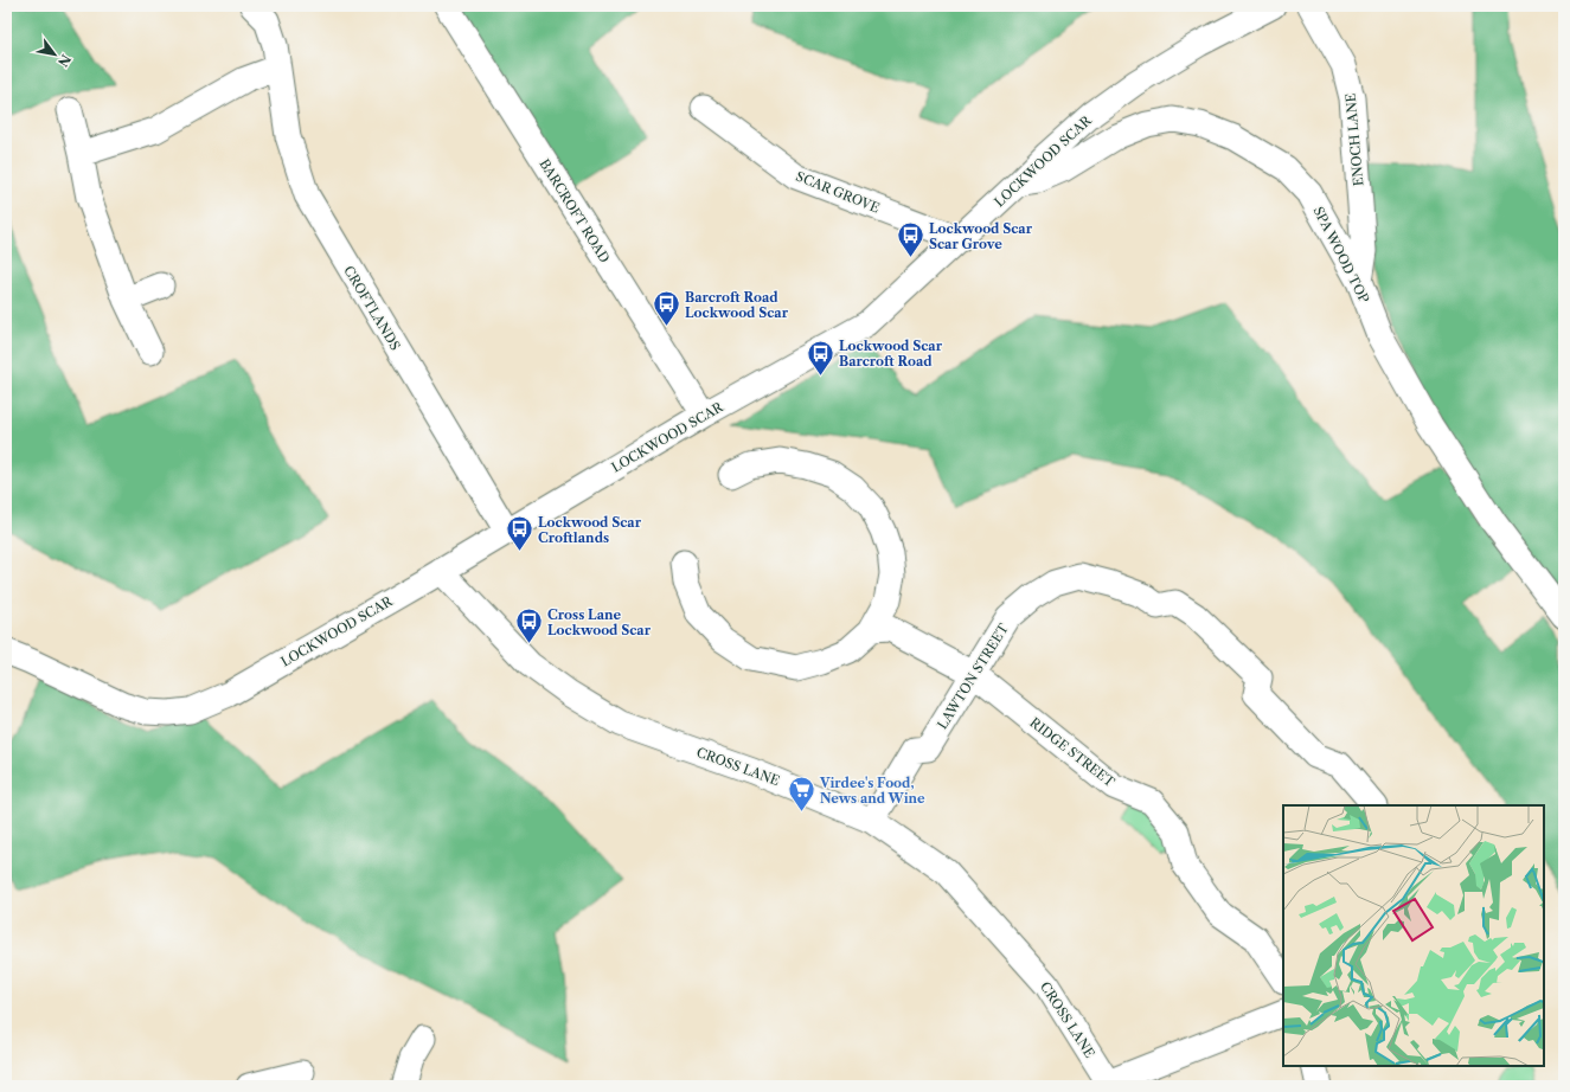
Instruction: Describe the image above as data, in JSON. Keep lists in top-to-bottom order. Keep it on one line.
{"streets":{"street":["ENOCH LANE","LOCKWOOD SCAR","SCAR GROVE","BARCROFT ROAD","SPA WOOD TOP","CROFTLANDS","LAWTON STREET","RIDGE STREET","CROSS LANE"]},"crossings":[["ENOCH LANE","SPA WOOD TOP"],["LOCKWOOD SCAR","SCAR GROVE"],["LOCKWOOD SCAR","BARCROFT ROAD"],["LOCKWOOD SCAR","SPA WOOD TOP"],["LOCKWOOD SCAR","CROFTLANDS"],["LOCKWOOD SCAR","CROSS LANE"],["LAWTON STREET","RIDGE STREET"],["LAWTON STREET","CROSS LANE"]],"places":{"bus stop":["Lockwood Scar Scar Grove","Barcroft Road Lockwood Scar","Lockwood Scar Barcroft Road","Lockwood Scar Croftlands","Cross Lane Lockwood Scar"],"supermarket":["Virdee's Food, News and Wine"]},"north":"bottom right"}
